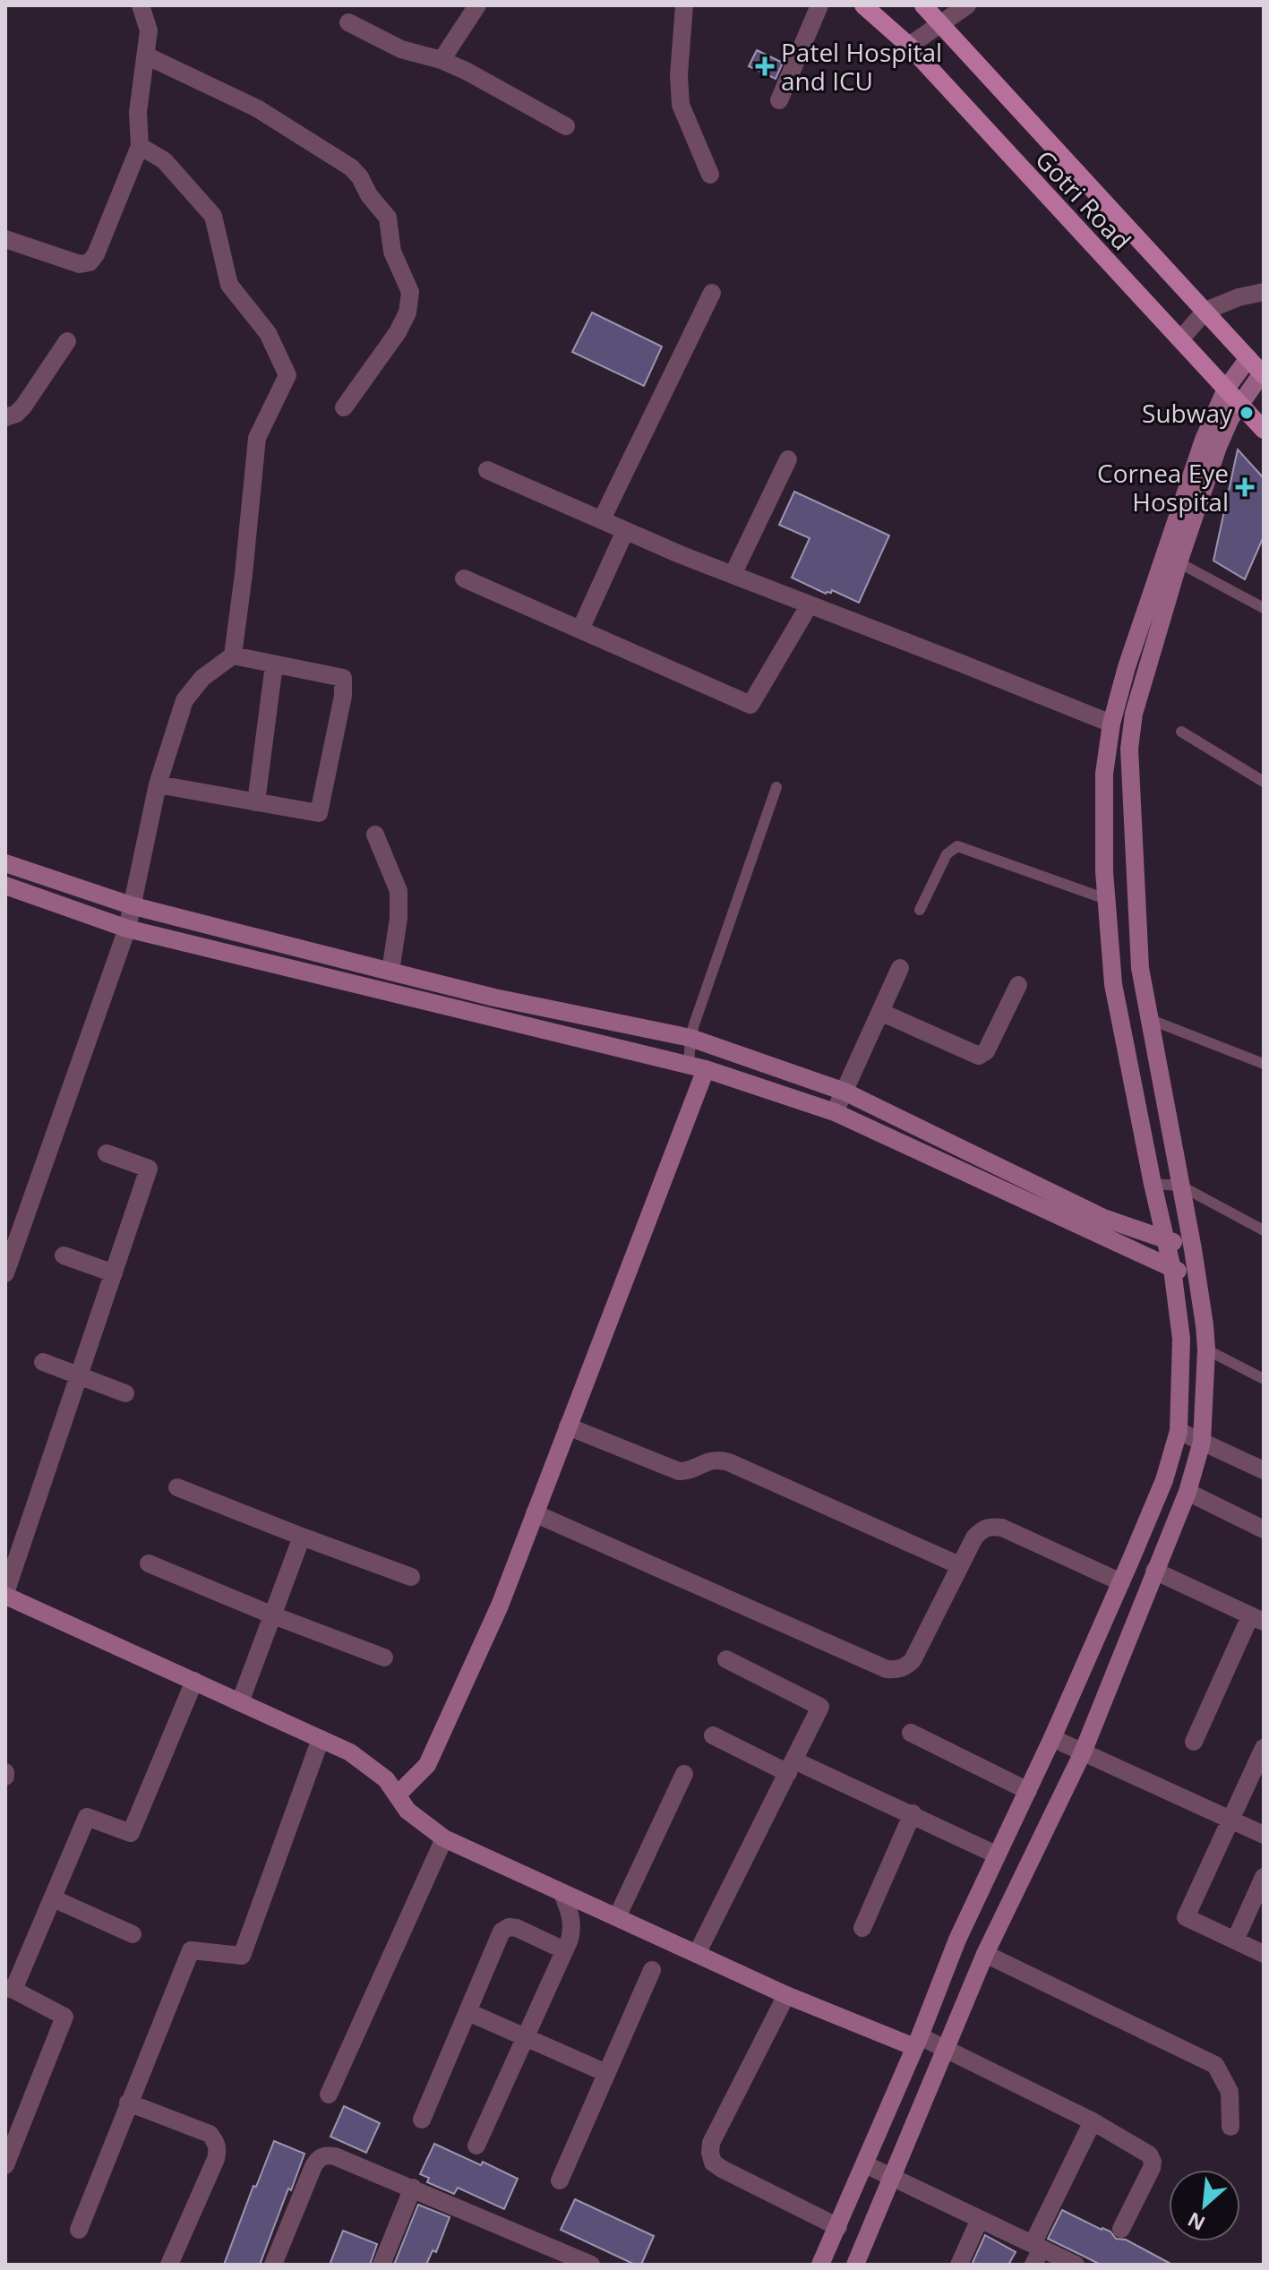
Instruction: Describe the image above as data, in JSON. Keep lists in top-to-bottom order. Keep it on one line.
{"streets":{"main road":["Gotri Road"]},"places":{"health":["Patel Hospital and ICU","Cornea Eye Hospital"],"other":["Subway"]},"north":"bottom left"}
